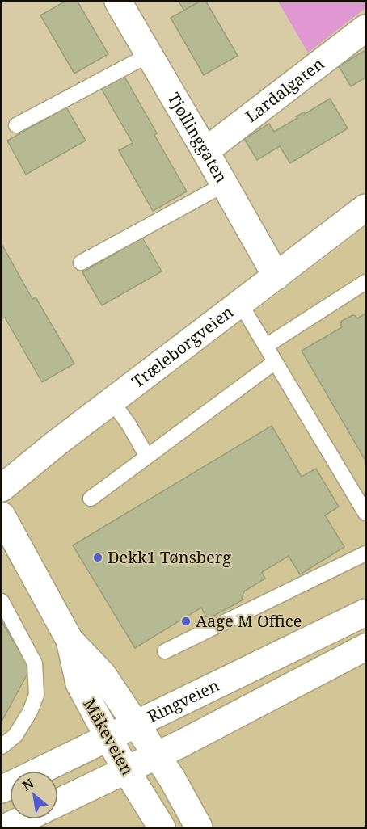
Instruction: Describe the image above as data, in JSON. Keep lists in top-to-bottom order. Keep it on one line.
{"streets":{"street":["Lardalgaten","Tjøllinggaten","Træleborgveien","Ringveien","Måkeveien"]},"crossings":[["Lardalgaten","Tjøllinggaten"],["Tjøllinggaten","Træleborgveien"],["Ringveien","Måkeveien"]],"places":["Dekk1 Tønsberg","Aage M Office"],"north":"top left"}
